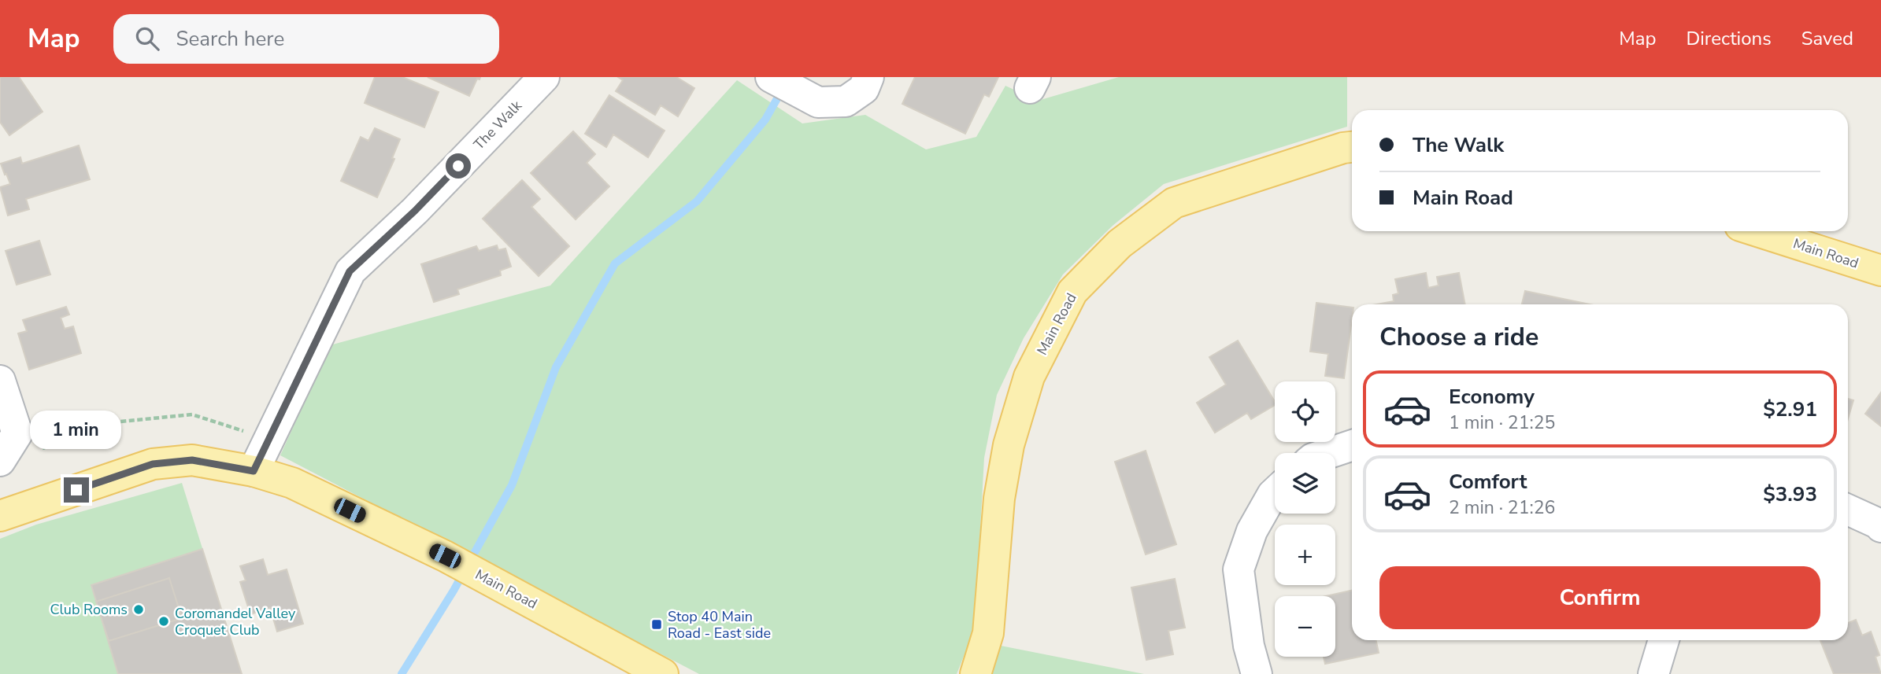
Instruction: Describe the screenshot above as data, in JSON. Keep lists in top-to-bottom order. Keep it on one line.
{"streets":{"main road":["Main Road"],"street":["The Walk"]},"crossings":[["The Walk","Main Road"]],"places":{"other":["Club Rooms","Coromandel Valley Croquet Club"],"transit":["Stop 40 Main Road - East side"]},"page":{"header":"Map","search":"Search here","nav":["Map","Directions","Saved"],"banner":["The Walk","Main Road"],"heading":"Choose a ride","list":[{"name":"Economy","note":"1 min · 21:25","value":"$2.91"},{"name":"Comfort","note":"2 min · 21:26","value":"$3.93"}],"map_buttons":["+","−"],"bubble":"1 min","buttons":"Confirm"}}
